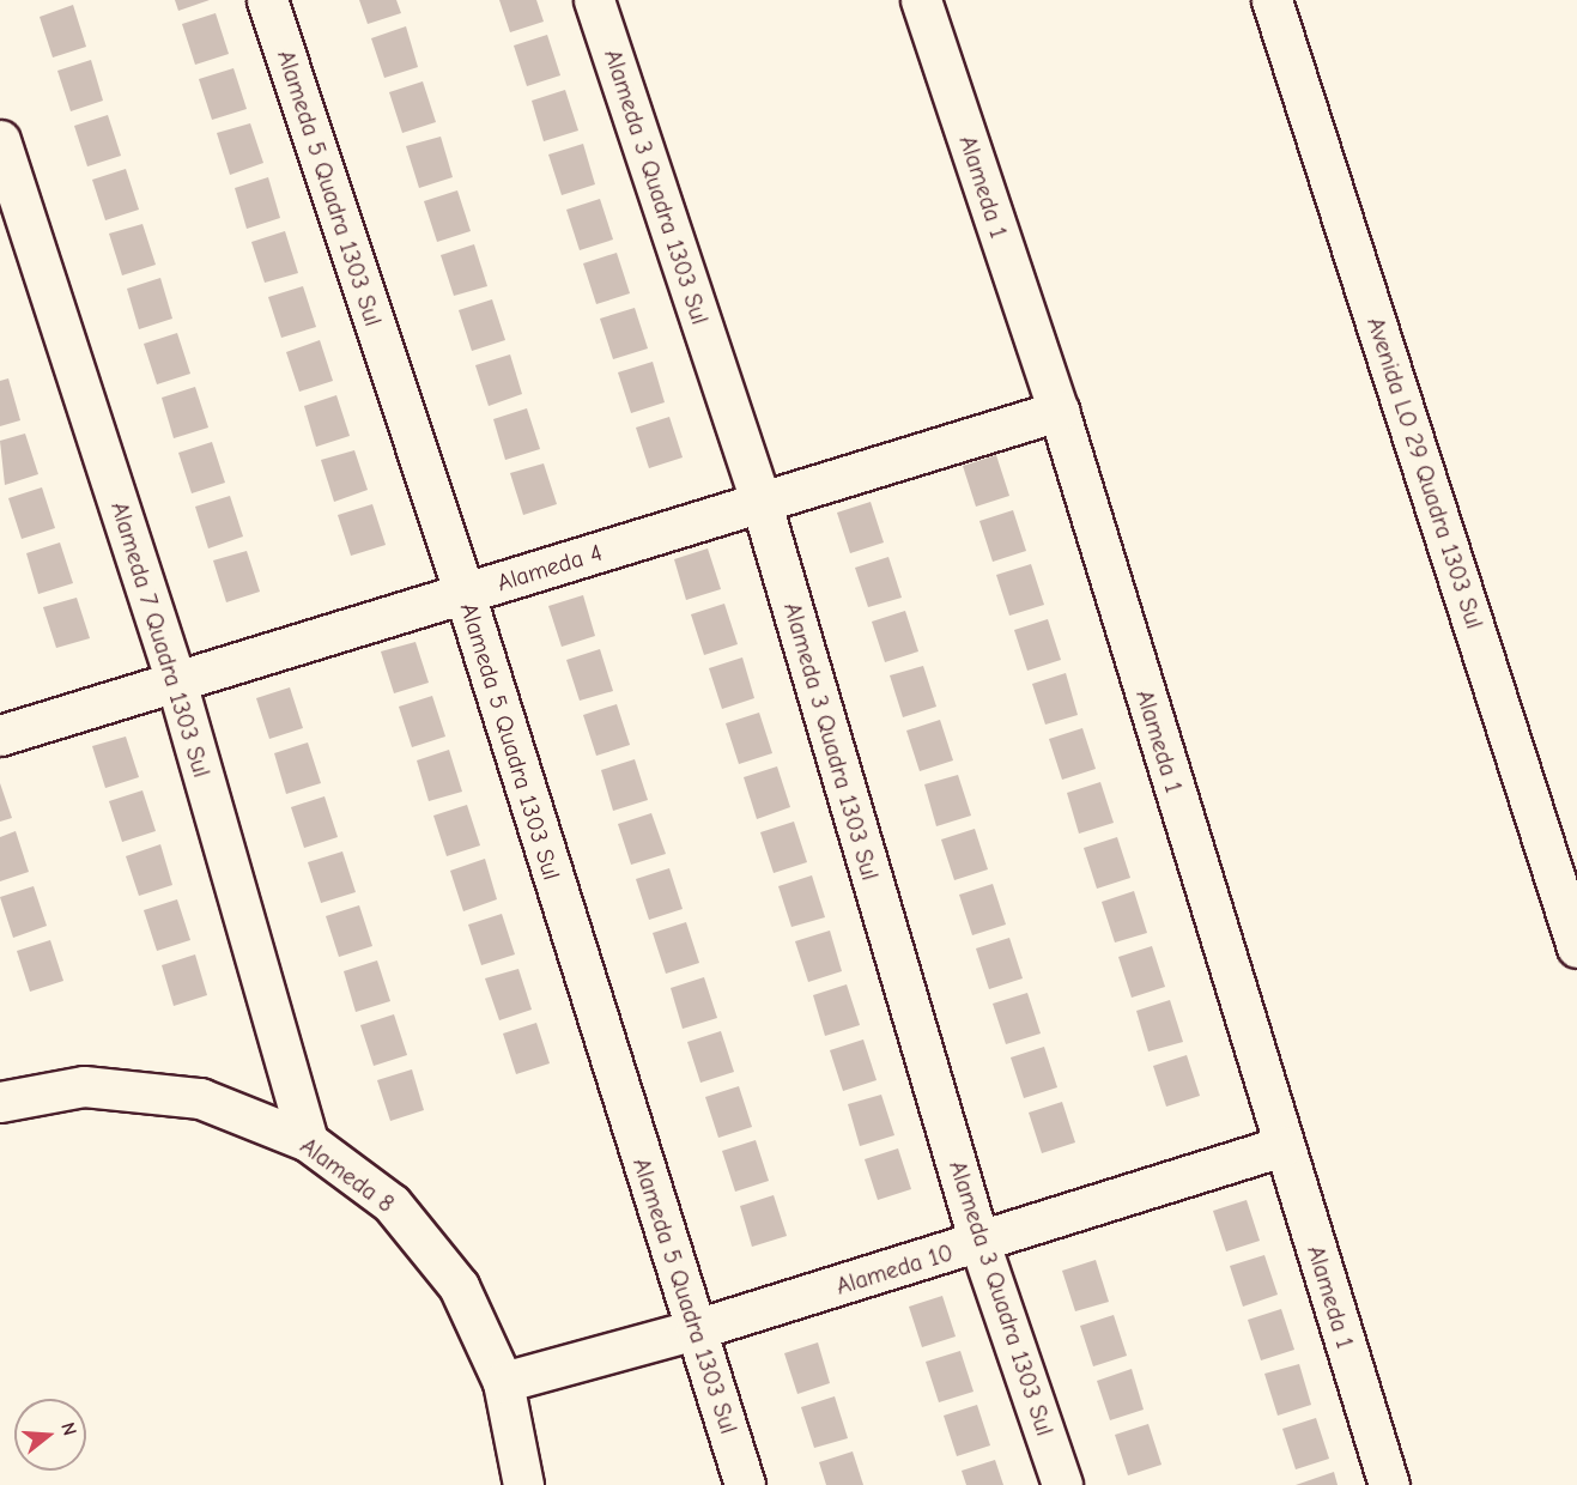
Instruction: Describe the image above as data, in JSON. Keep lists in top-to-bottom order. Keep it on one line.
{"streets":{"street":["Alameda 3 Quadra 1303 Sul","Alameda 1","Alameda 5 Quadra 1303 Sul","Avenida LO 29 Quadra 1303 Sul","Alameda 4","Alameda 7 Quadra 1303 Sul","Alameda 8","Alameda 10"]},"crossings":[["Alameda 3 Quadra 1303 Sul","Alameda 4"],["Alameda 3 Quadra 1303 Sul","Alameda 10"],["Alameda 1","Alameda 4"],["Alameda 1","Alameda 10"],["Alameda 5 Quadra 1303 Sul","Alameda 4"],["Alameda 5 Quadra 1303 Sul","Alameda 10"],["Alameda 4","Alameda 7 Quadra 1303 Sul"],["Alameda 7 Quadra 1303 Sul","Alameda 8"],["Alameda 8","Alameda 10"]],"north":"right"}
